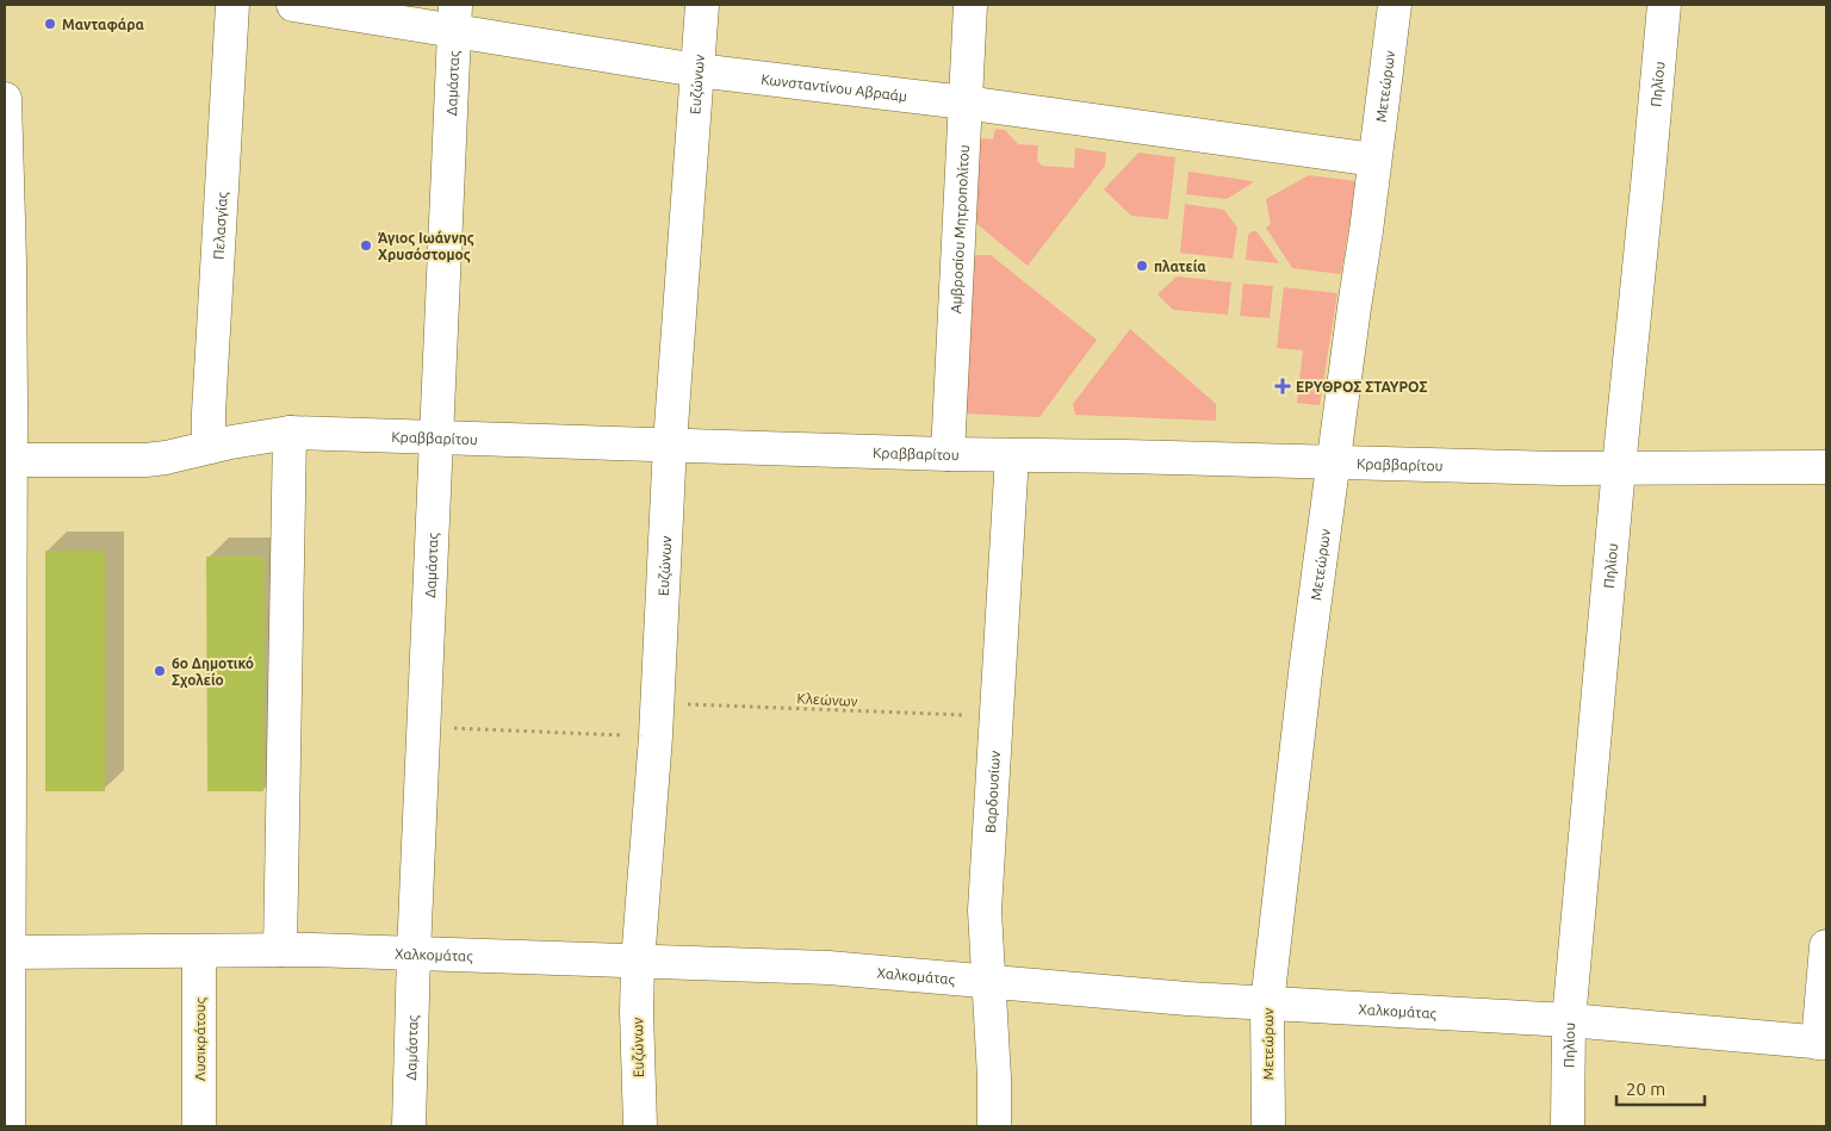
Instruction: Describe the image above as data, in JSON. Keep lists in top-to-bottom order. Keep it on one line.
{"streets":{"street":["Δαμάστας","Ευζώνων","Πηλίου","Μετεώρων","Κωνσταντίνου Αβραάμ","Πελασγίας","Αμβροσίου Μητροπολίτου","Κραββαρίτου","Βαρδουσίων","Χαλκομάτας","Λυσικράτους"],"path":["Κλεώνων"]},"crossings":[["Δαμάστας","Κωνσταντίνου Αβραάμ"],["Δαμάστας","Κραββαρίτου"],["Δαμάστας","Χαλκομάτας"],["Ευζώνων","Κωνσταντίνου Αβραάμ"],["Ευζώνων","Κραββαρίτου"],["Ευζώνων","Κλεώνων"],["Ευζώνων","Χαλκομάτας"],["Πηλίου","Κραββαρίτου"],["Πηλίου","Χαλκομάτας"],["Μετεώρων","Κωνσταντίνου Αβραάμ"],["Μετεώρων","Κραββαρίτου"],["Μετεώρων","Χαλκομάτας"],["Κωνσταντίνου Αβραάμ","Αμβροσίου Μητροπολίτου"],["Πελασγίας","Κραββαρίτου"],["Αμβροσίου Μητροπολίτου","Κραββαρίτου"],["Κραββαρίτου","Βαρδουσίων"],["Κλεώνων","Βαρδουσίων"],["Βαρδουσίων","Χαλκομάτας"],["Χαλκομάτας","Λυσικράτους"]],"places":{"other":["Μανταφάρα","Άγιος Ιωάννης Χρυσόστομος","πλατεία","6ο Δημοτικό Σχολείο"],"health":["ΕΡΥΘΡΟΣ ΣΤΑΥΡΟΣ"]},"scale_bar":"20 m"}
